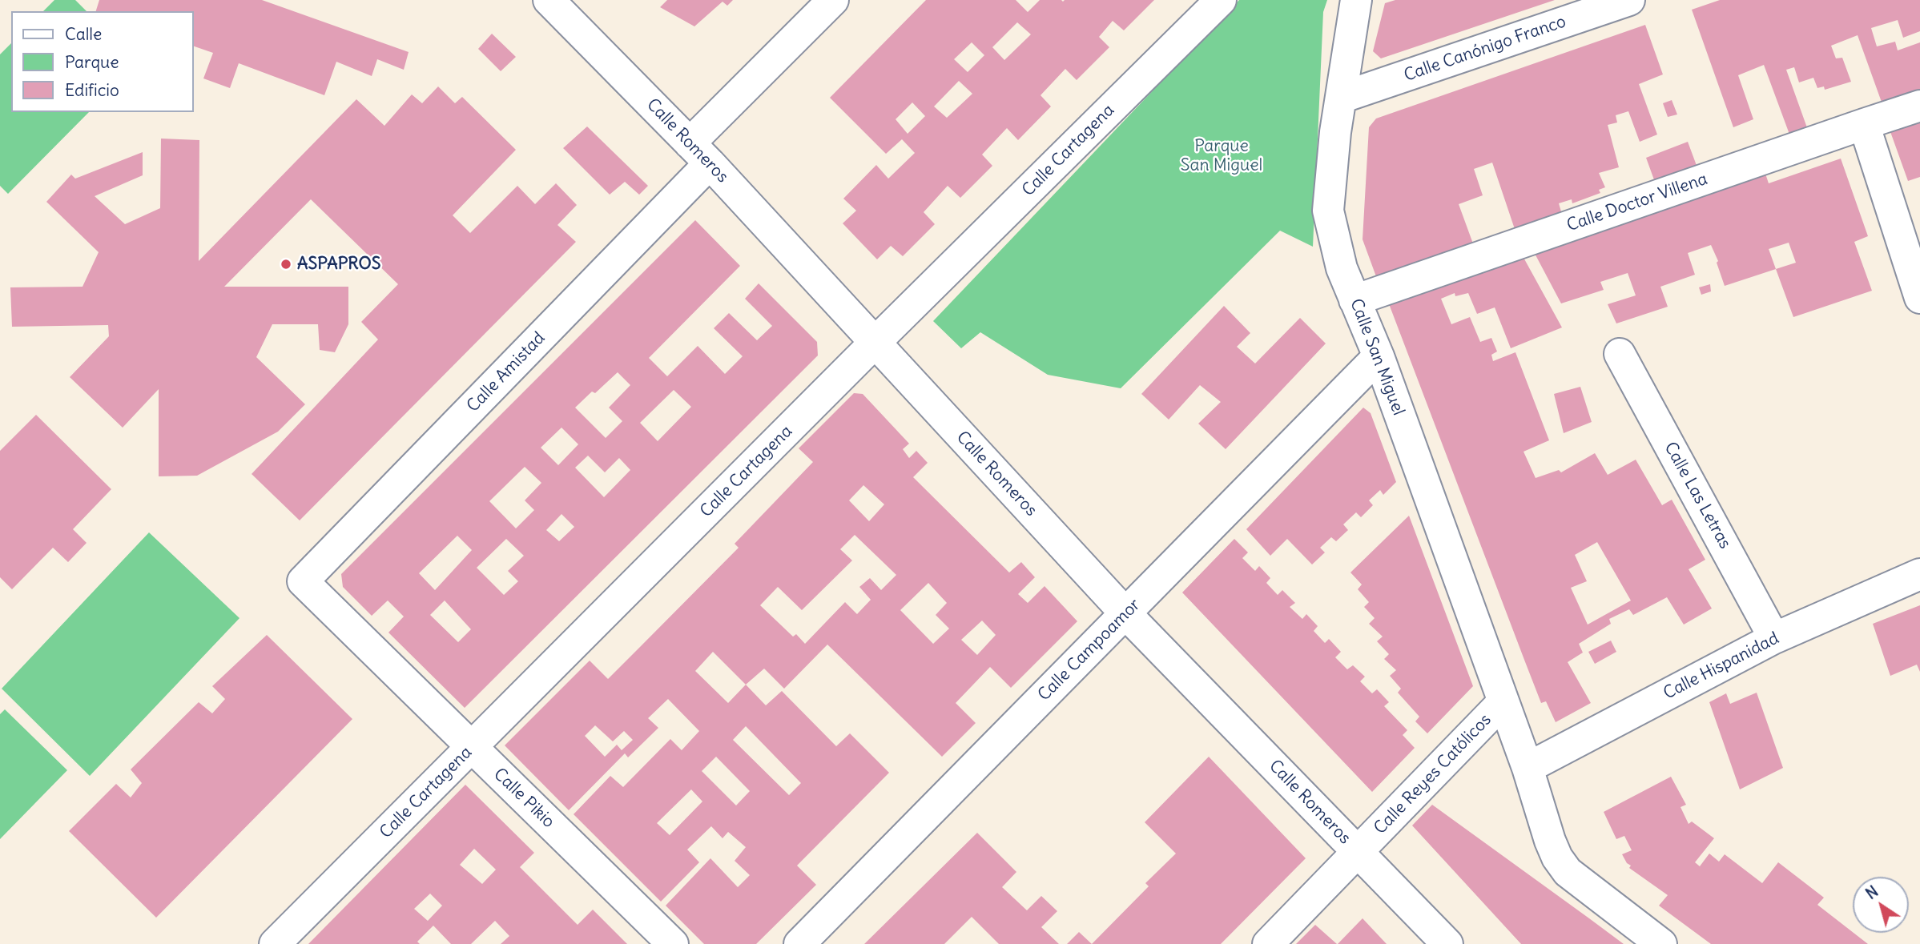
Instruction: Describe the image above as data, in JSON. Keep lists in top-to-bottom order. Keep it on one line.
{"streets":{"street":["Calle Canónigo Franco","Calle Romeros","Calle Cartagena","Calle Doctor Villena","Calle San Miguel","Calle Amistad","Calle Las Letras","Calle Campoamor","Calle Hispanidad","Calle Reyes Católicos","Calle Pikio"]},"crossings":[["Calle Canónigo Franco","Calle San Miguel"],["Calle Romeros","Calle Cartagena"],["Calle Romeros","Calle Amistad"],["Calle Romeros","Calle Campoamor"],["Calle Romeros","Calle Reyes Católicos"],["Calle Cartagena","Calle Pikio"],["Calle Doctor Villena","Calle San Miguel"],["Calle San Miguel","Calle Campoamor"],["Calle San Miguel","Calle Hispanidad"],["Calle San Miguel","Calle Reyes Católicos"],["Calle Amistad","Calle Pikio"],["Calle Las Letras","Calle Hispanidad"]],"parks":["Parque San Miguel"],"places":["ASPAPROS"],"legend":["Calle","Parque","Edificio"],"north":"top left"}
